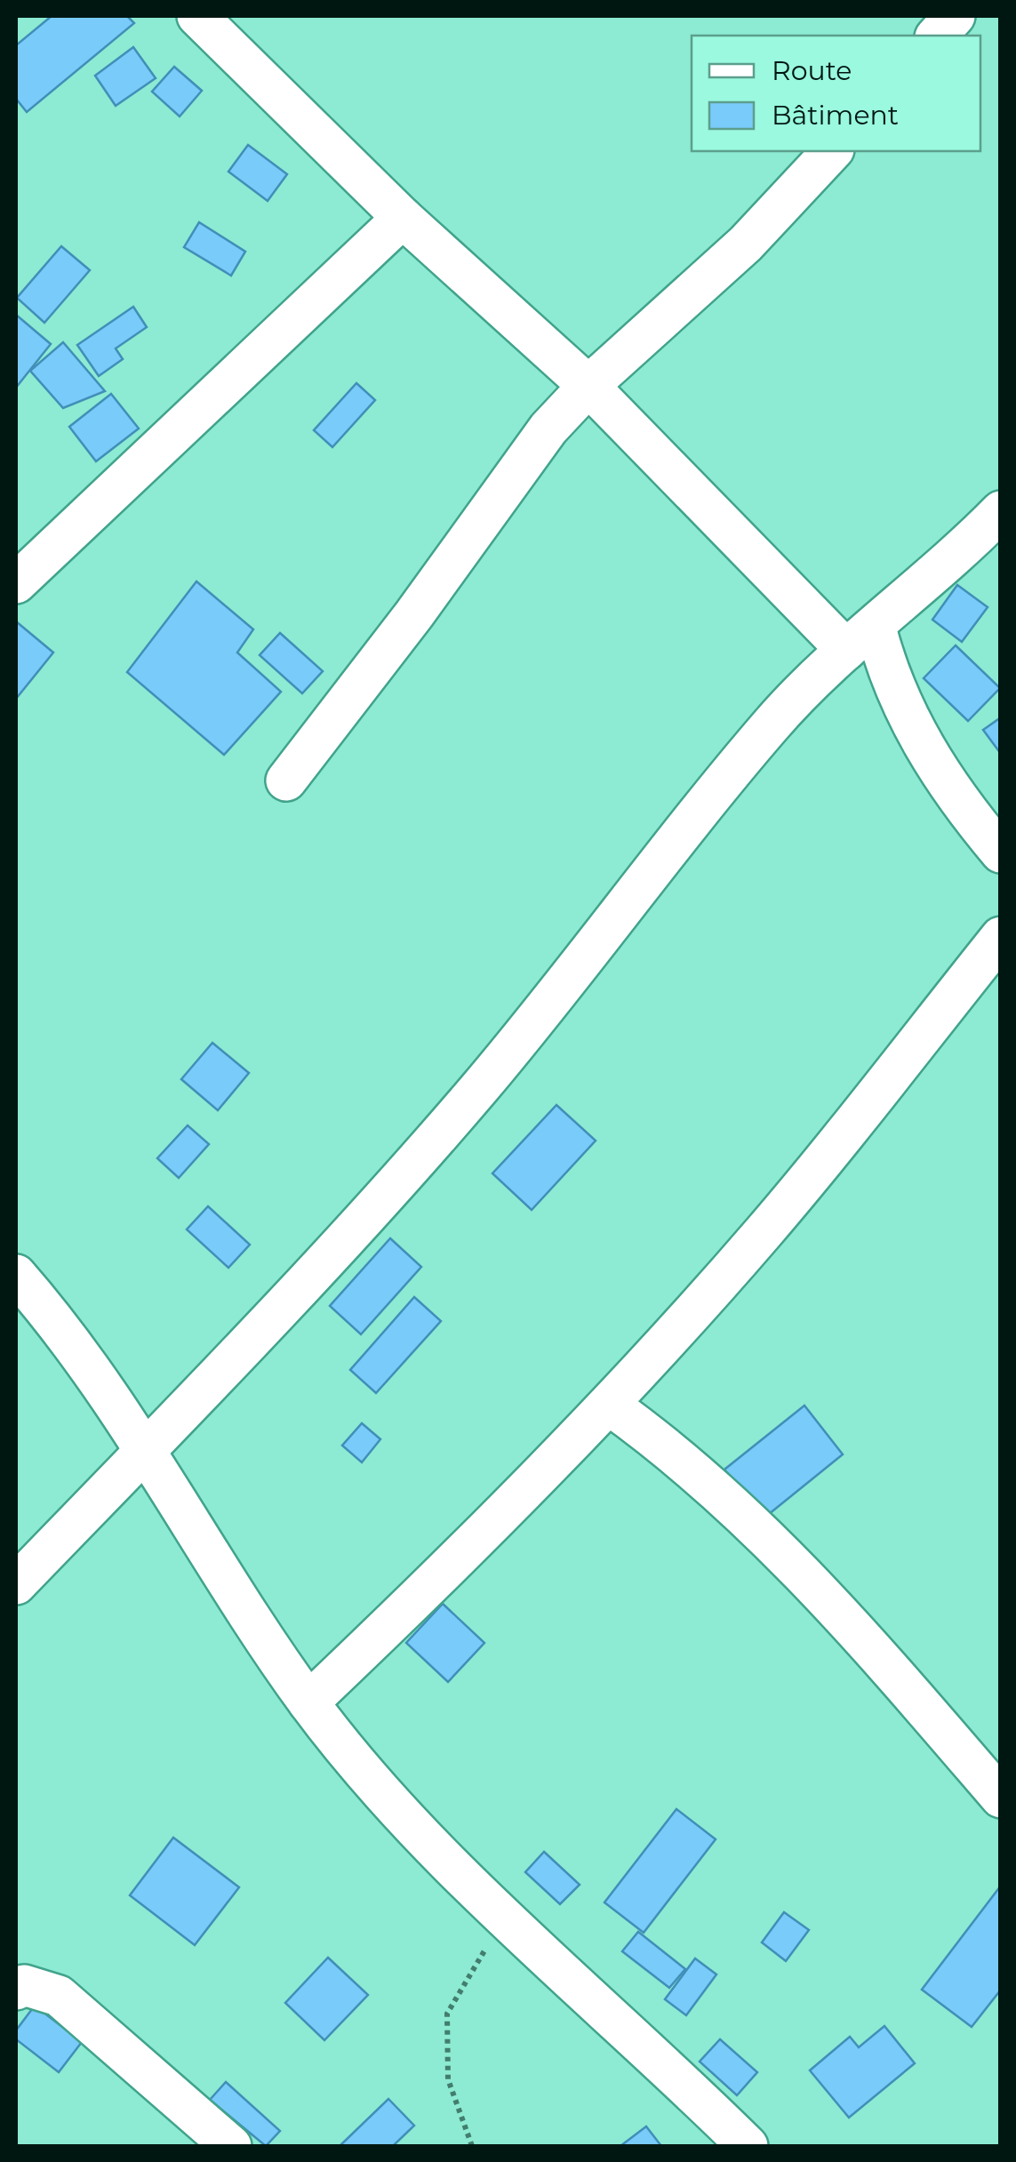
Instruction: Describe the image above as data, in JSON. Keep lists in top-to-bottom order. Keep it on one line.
{"legend":["Route","Bâtiment"]}
